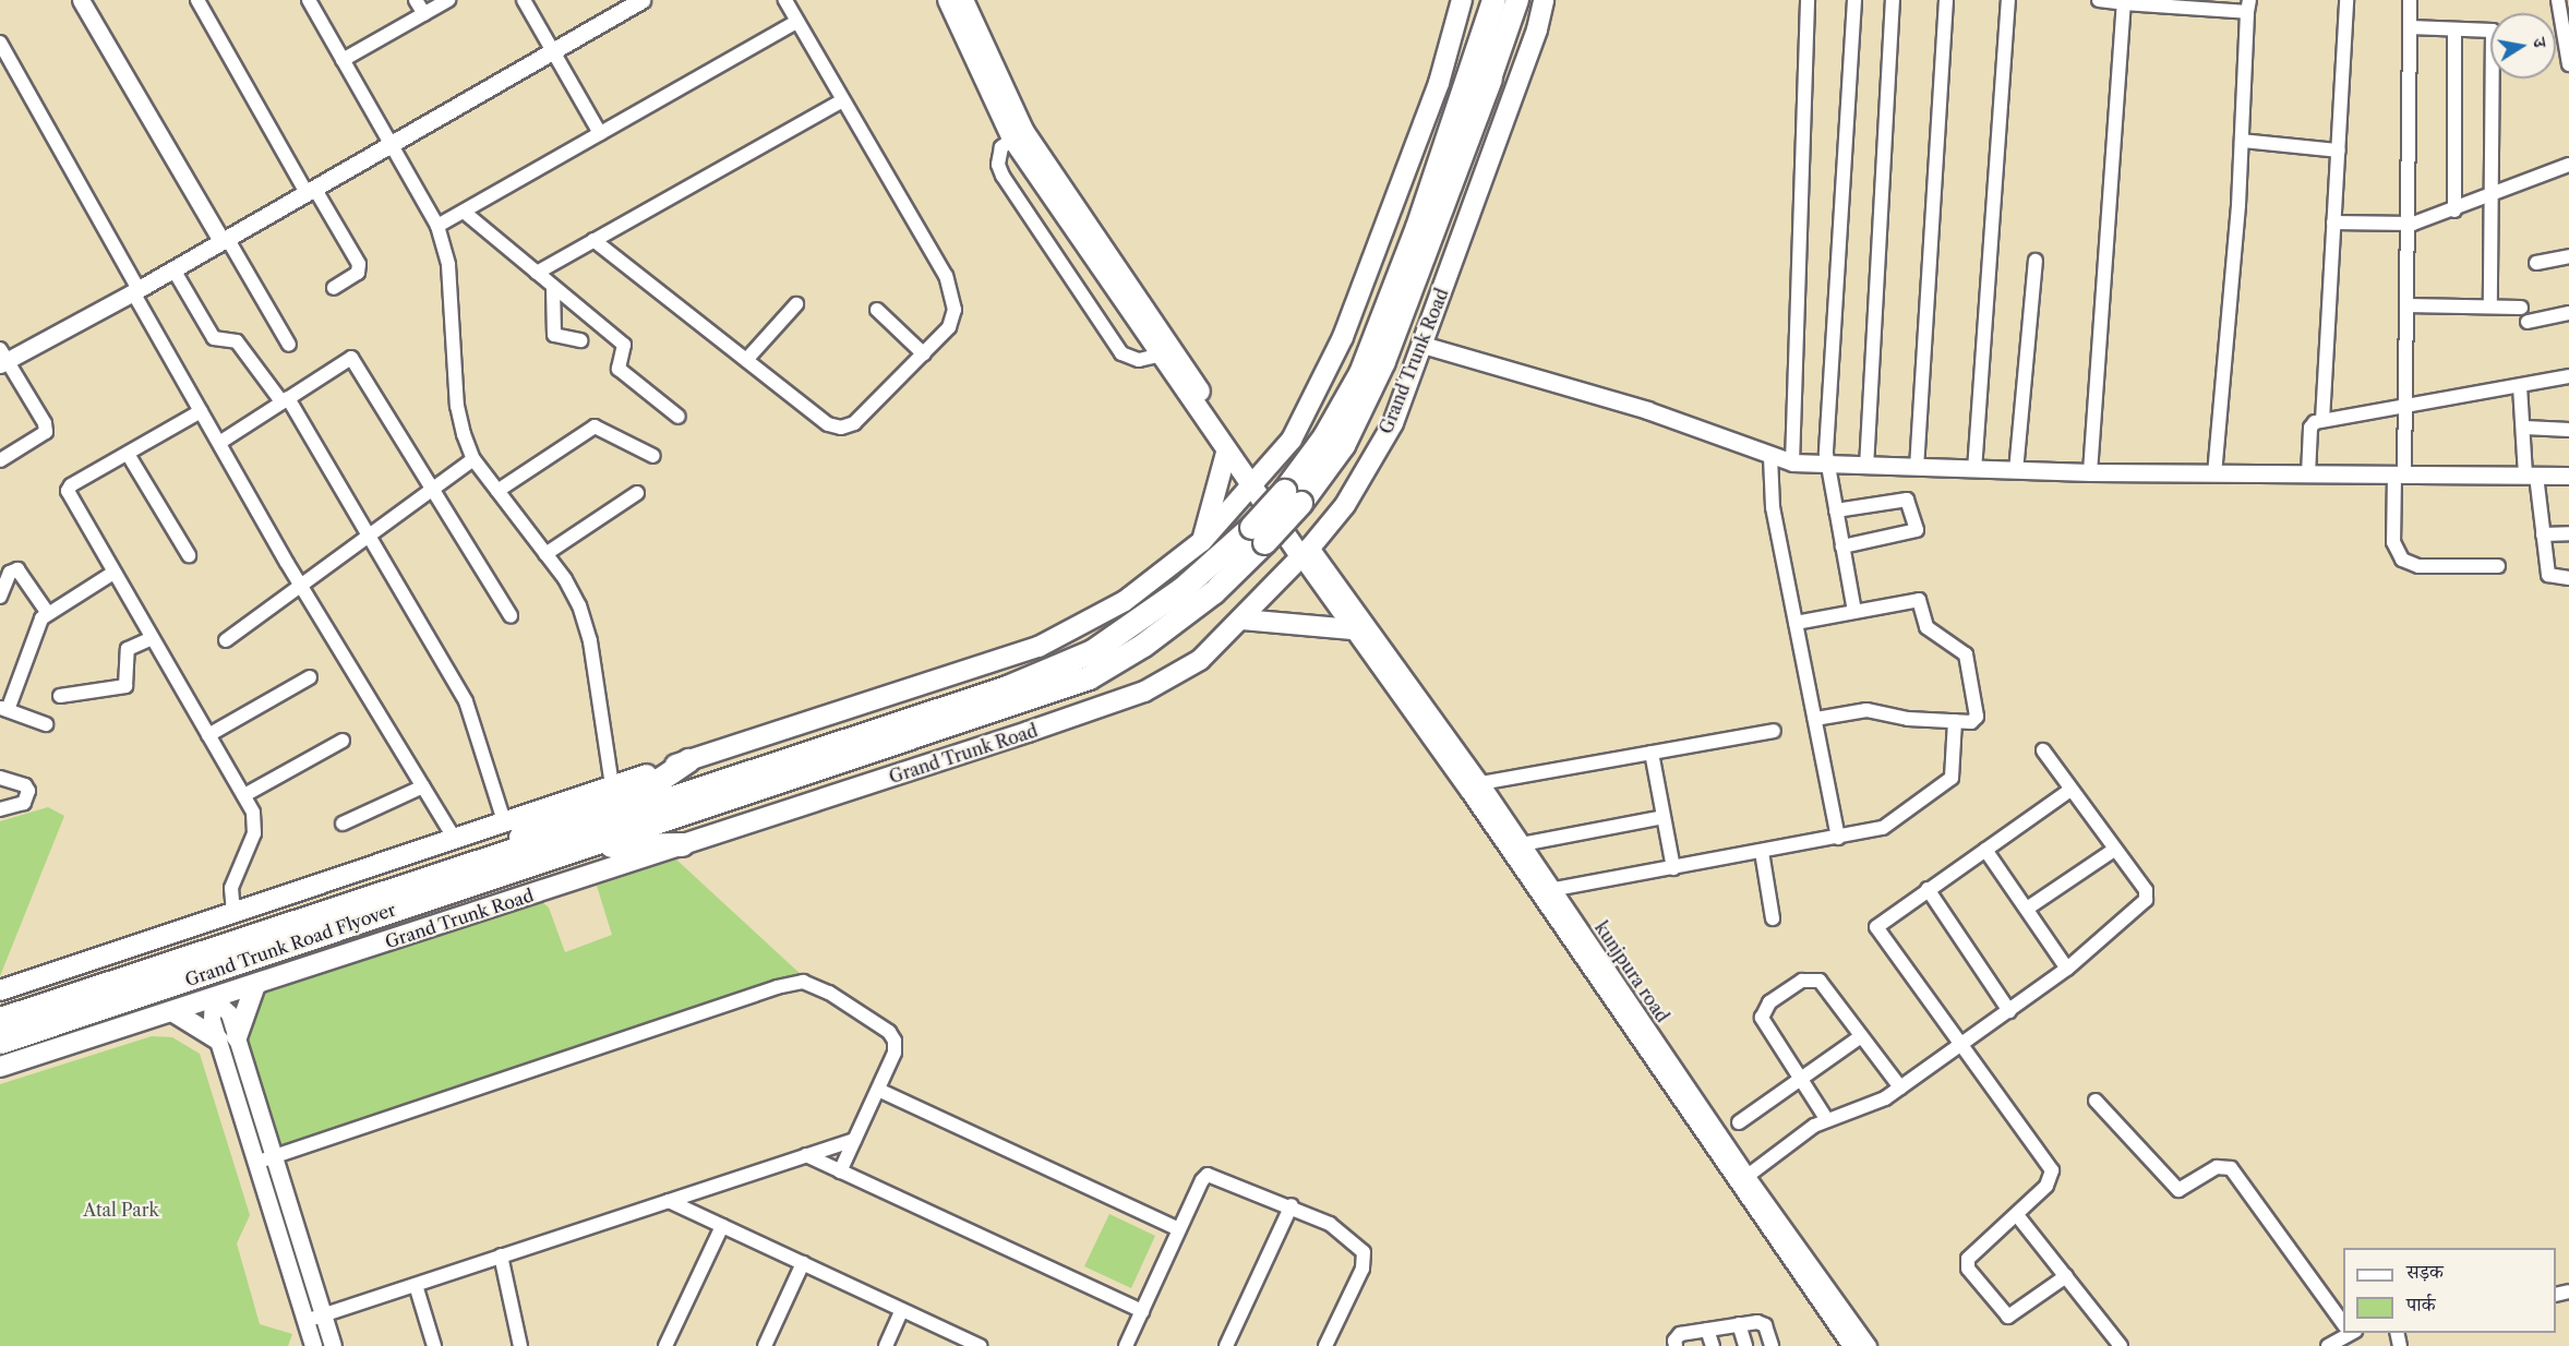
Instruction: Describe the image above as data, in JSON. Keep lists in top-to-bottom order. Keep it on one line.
{"streets":{"highway":["Grand Trunk Road Flyover"],"main road":["Grand Trunk Road"],"street":["kunjpura road"]},"crossings":[["Grand Trunk Road","kunjpura road"]],"parks":["Atal Park"],"legend":["सड़क","पार्क"],"north":"right"}
